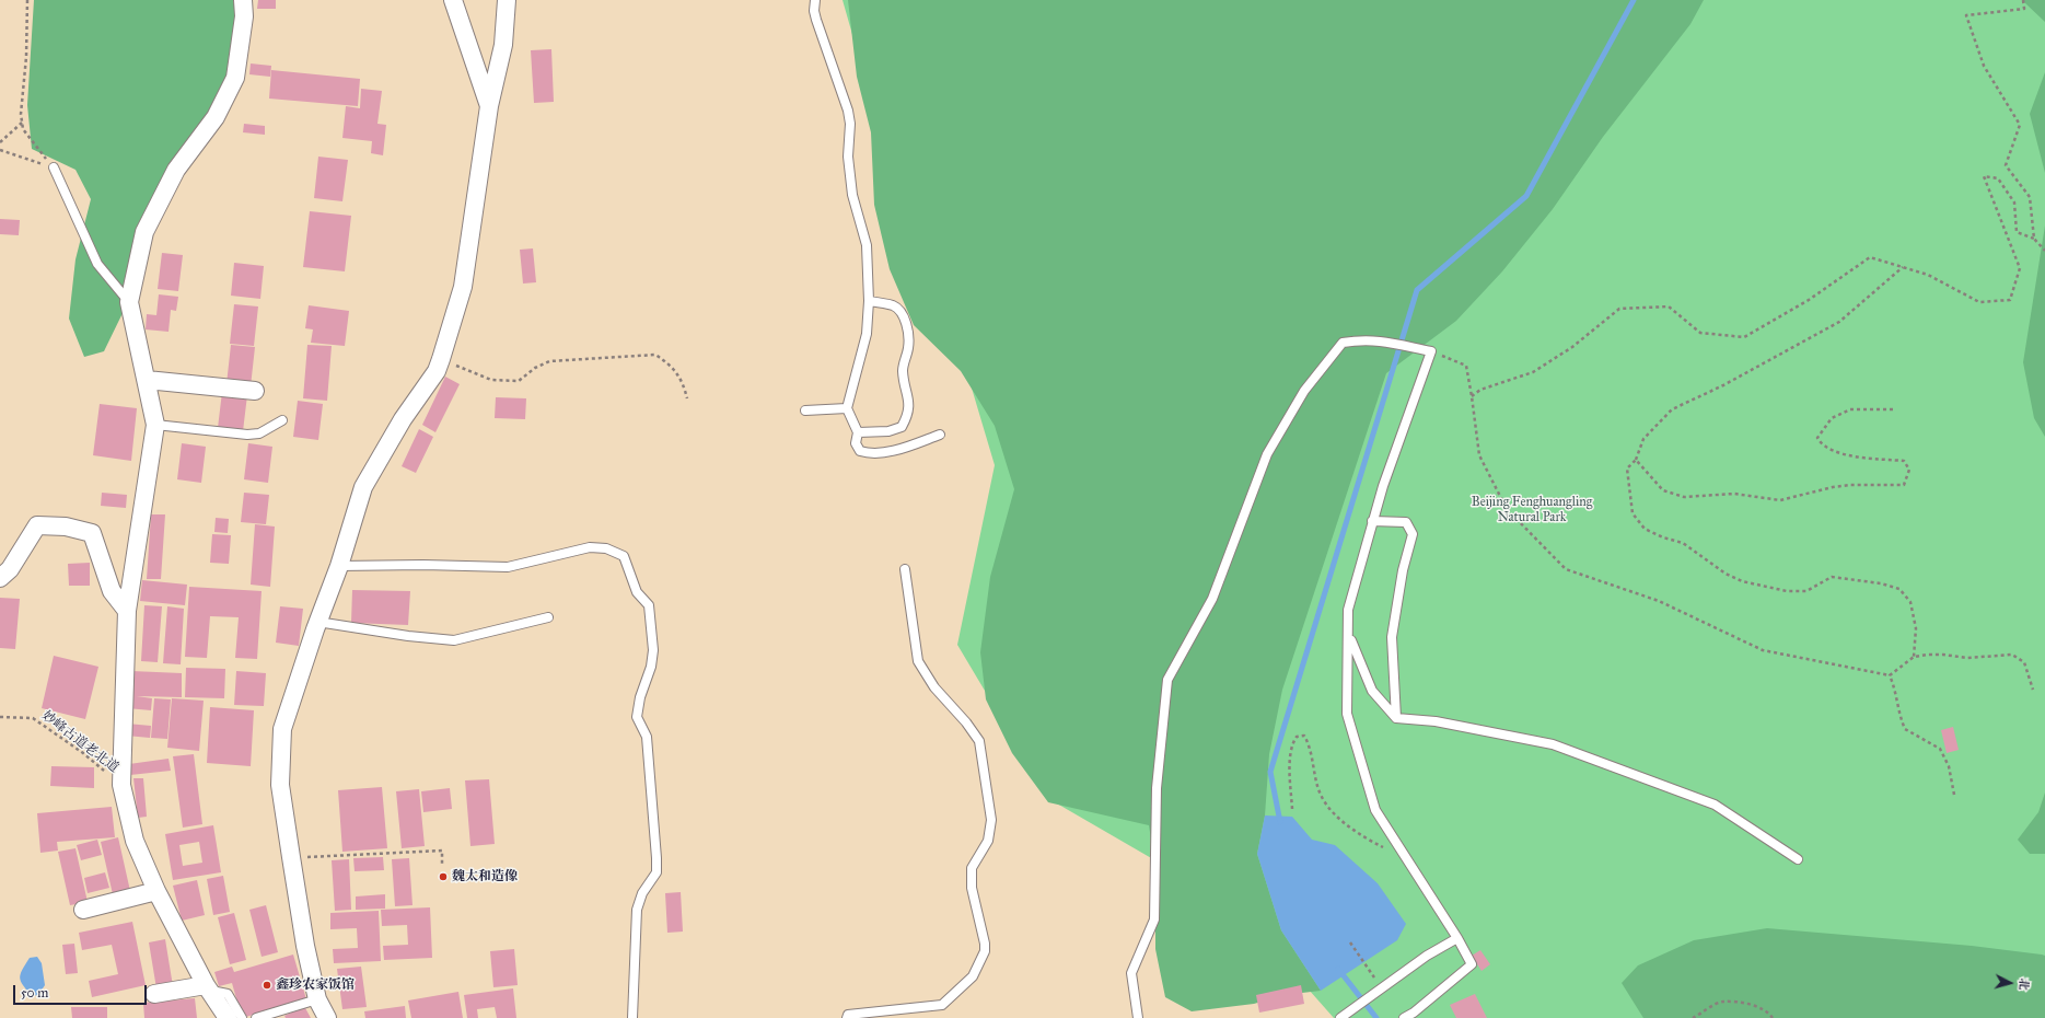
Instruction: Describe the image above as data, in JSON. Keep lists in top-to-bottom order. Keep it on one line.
{"streets":{"path":["妙峰古道老北道"]},"parks":["Beijing Fenghuangling Natural Park"],"places":["魏太和造像","鑫珍农家饭馆"],"scale_bar":"50 m","north":"right"}
